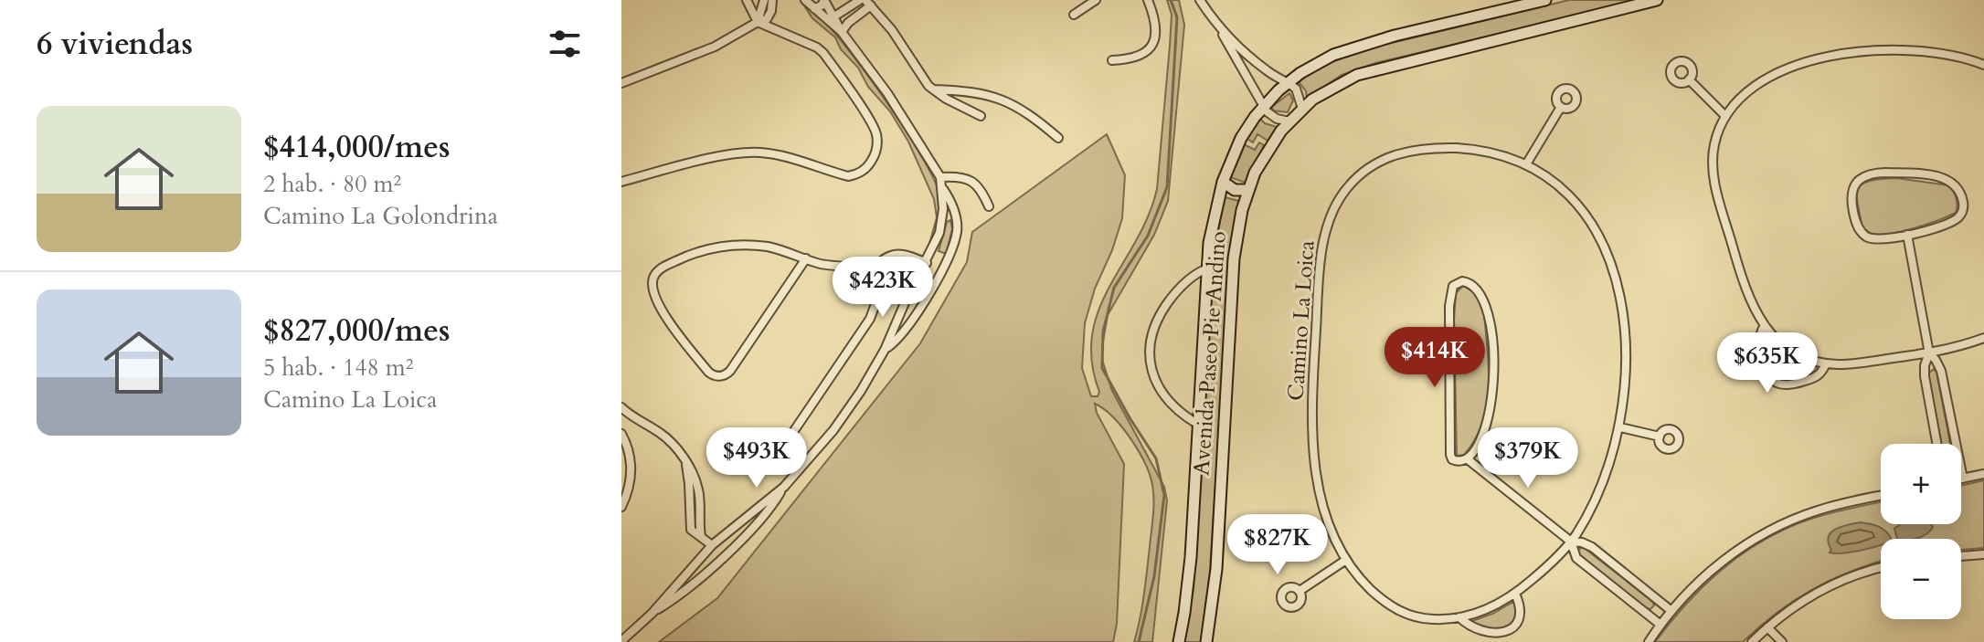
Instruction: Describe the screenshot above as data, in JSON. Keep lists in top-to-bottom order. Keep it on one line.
{"streets":{"main road":["Avenida Paseo Pie Andino"],"street":["Camino La Loica"]},"page":{"heading":"6 viviendas","list":[{"name":"$414,000/mes","note":"2 hab. · 80 m² · Camino La Golondrina"},{"name":"$827,000/mes","note":"5 hab. · 148 m² · Camino La Loica"}],"price":["$423K","$414K","$635K","$493K","$379K","$827K"],"map_buttons":["+","−"]}}
